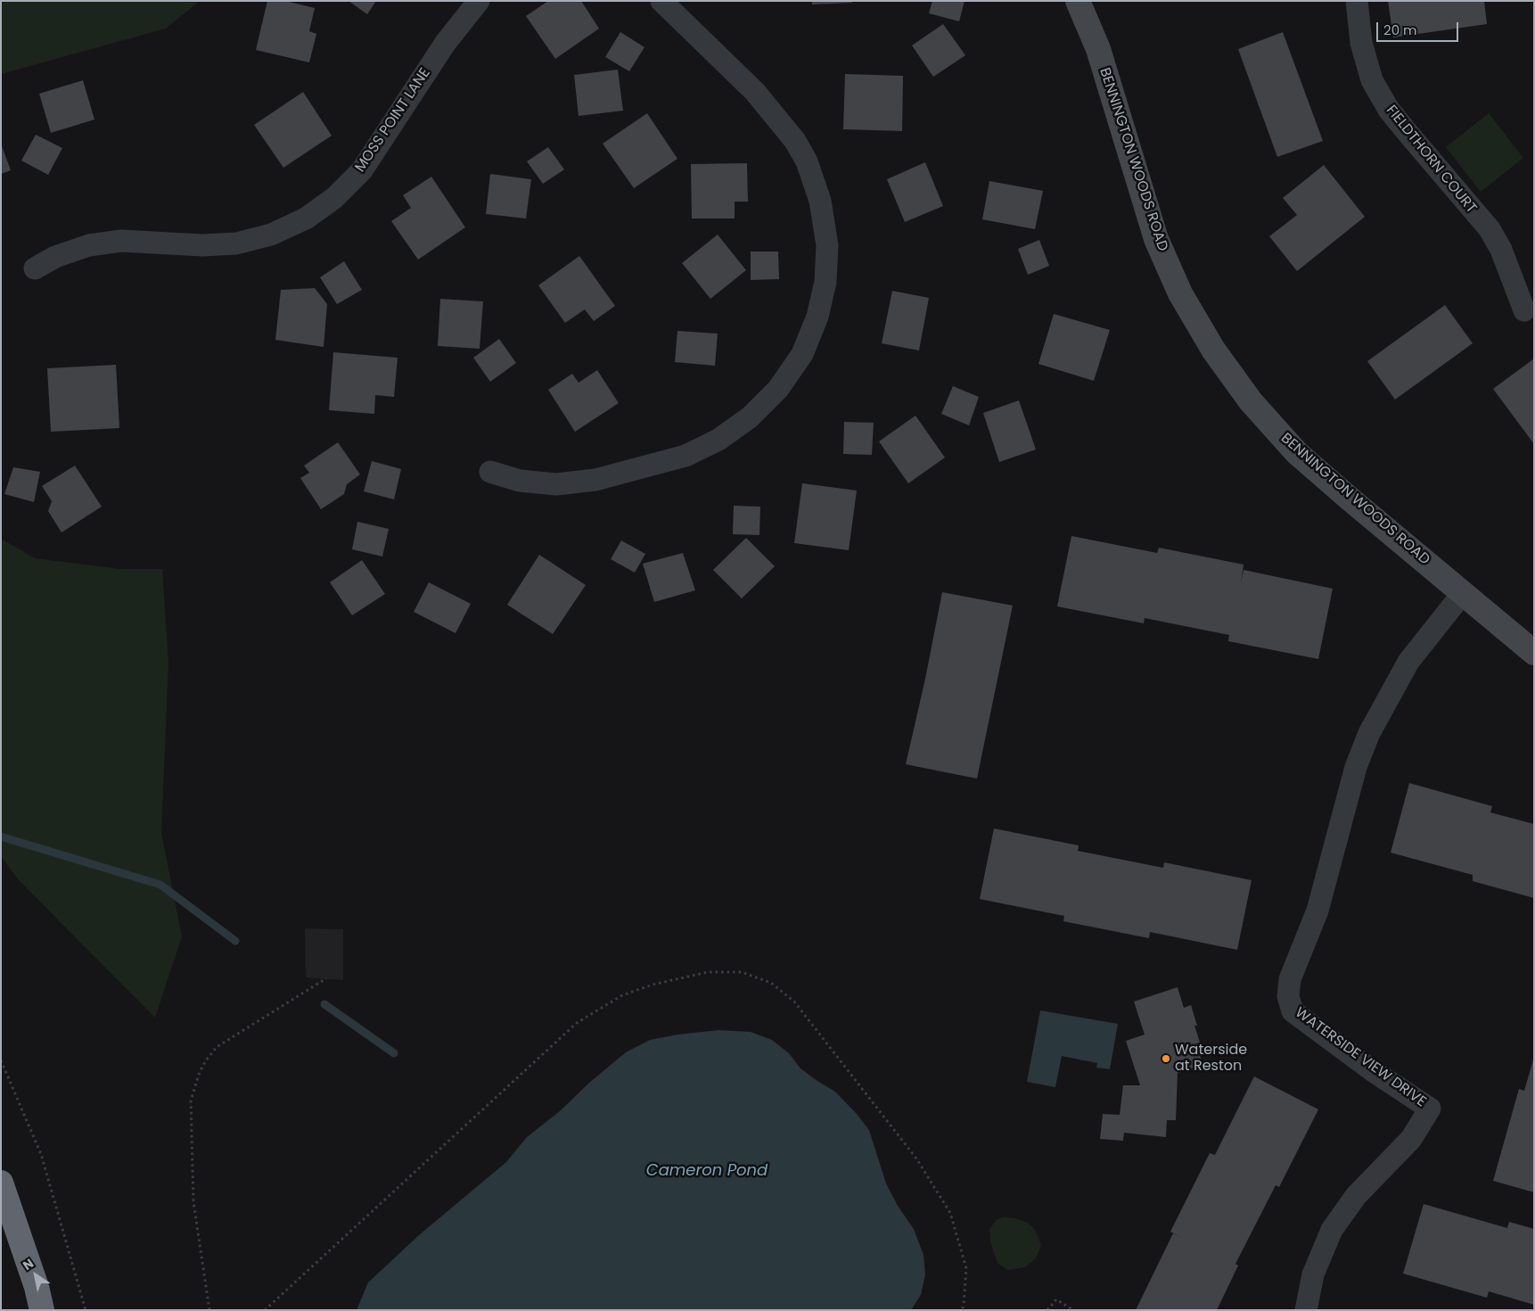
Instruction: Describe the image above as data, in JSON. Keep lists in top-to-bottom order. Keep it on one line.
{"streets":{"street":["MOSS POINT LANE","BENNINGTON WOODS ROAD","FIELDTHORN COURT","WATERSIDE VIEW DRIVE"]},"crossings":[["BENNINGTON WOODS ROAD","WATERSIDE VIEW DRIVE"]],"water":["Cameron Pond"],"places":["Waterside at Reston"],"scale_bar":"20 m","north":"top left"}
